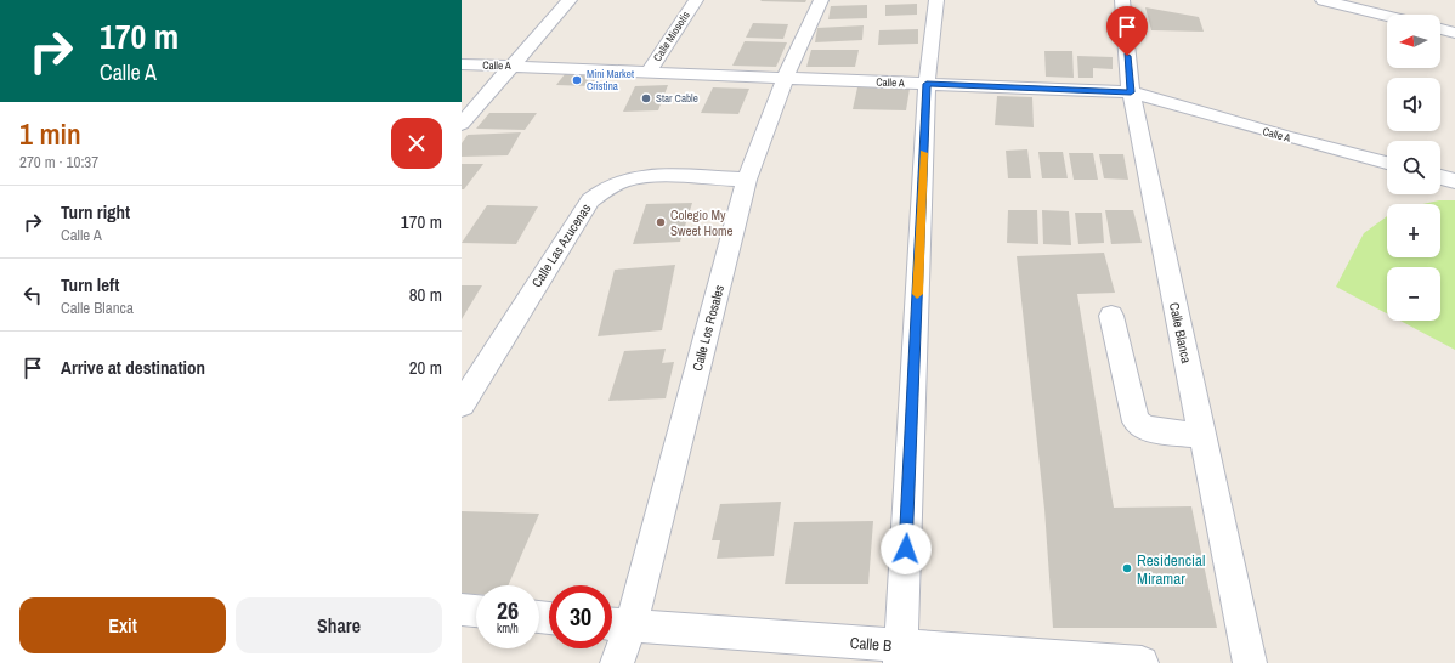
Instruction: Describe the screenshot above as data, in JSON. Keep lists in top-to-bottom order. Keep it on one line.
{"streets":{"street":["Calle Miosotis","Calle A","Calle Las Azucenas","Calle Los Rosales","Calle Blanca","Calle B"]},"crossings":[["Calle Miosotis","Calle A"],["Calle A","Calle Los Rosales"],["Calle A","Calle Blanca"],["Calle Las Azucenas","Calle Los Rosales"],["Calle Los Rosales","Calle B"]],"places":["Mini Market Cristina","Star Cable","Colegio My Sweet Home","Residencial Miramar"],"north":"left","page":{"turn":["170 m","Calle A"],"map_buttons":["+","−"],"heading":["1 min","270 m · 10:37"],"list":[{"name":"Turn right","note":"Calle A","value":"170 m"},{"name":"Turn left","note":"Calle Blanca","value":"80 m"},{"name":"Arrive at destination","value":"20 m"}],"speed":"26 km/h","limit":"30","buttons":["Exit","Share"]}}
